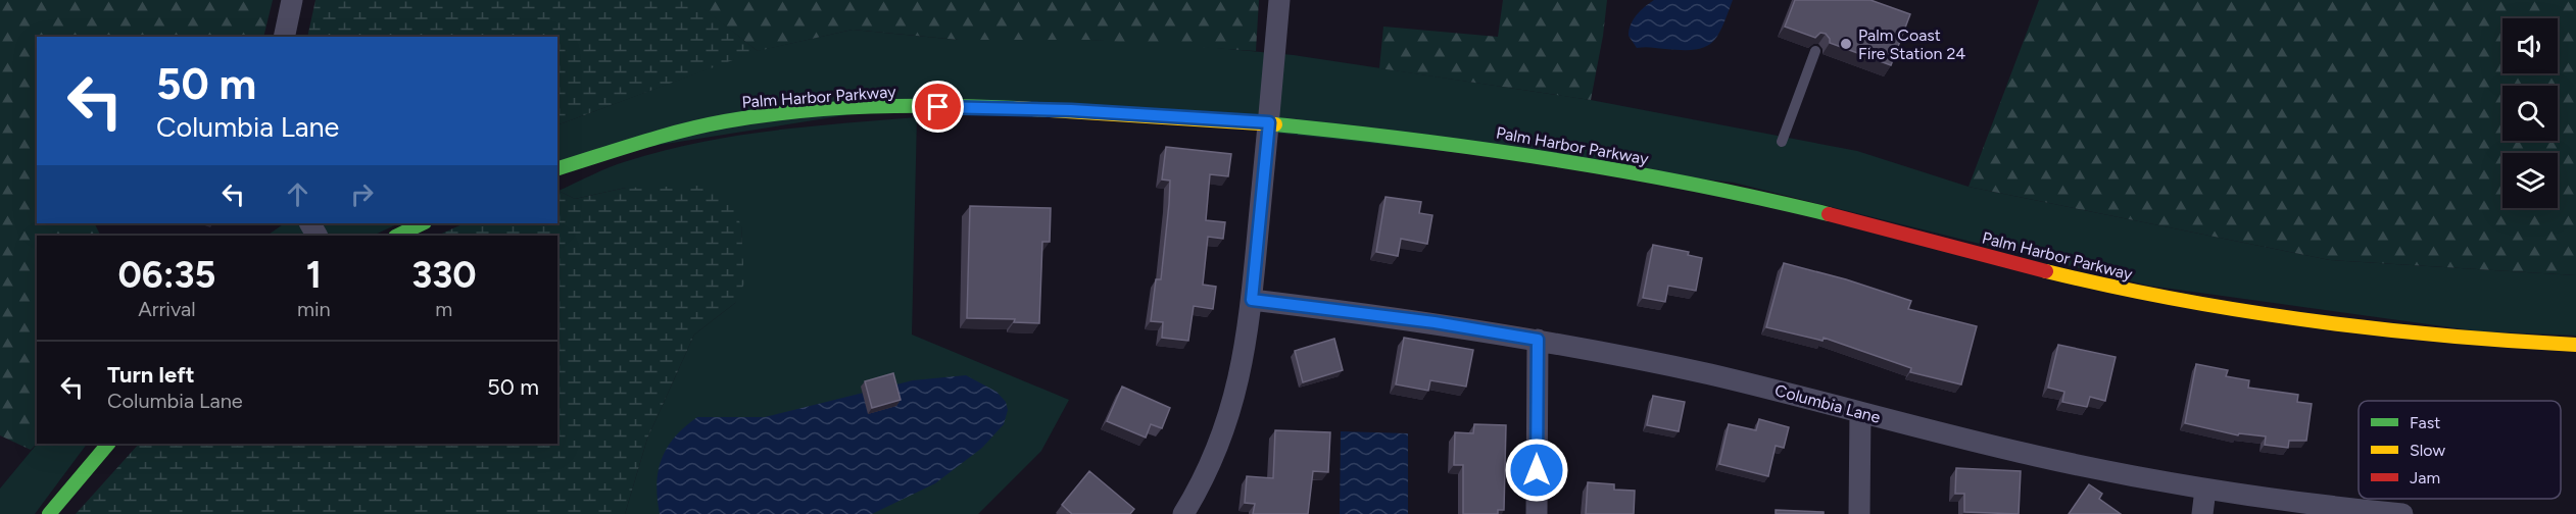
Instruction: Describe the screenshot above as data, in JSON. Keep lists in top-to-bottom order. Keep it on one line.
{"streets":{"street":["Palm Harbor Parkway","Columbia Lane"]},"places":["Palm Coast Fire Station 24"],"legend":["Fast","Slow","Jam"],"page":{"turn":["50 m","Columbia Lane"],"eta":["06:35","Arrival","1","min","330","m"],"list":[{"name":"Turn left","note":"Columbia Lane","value":"50 m"}]}}
